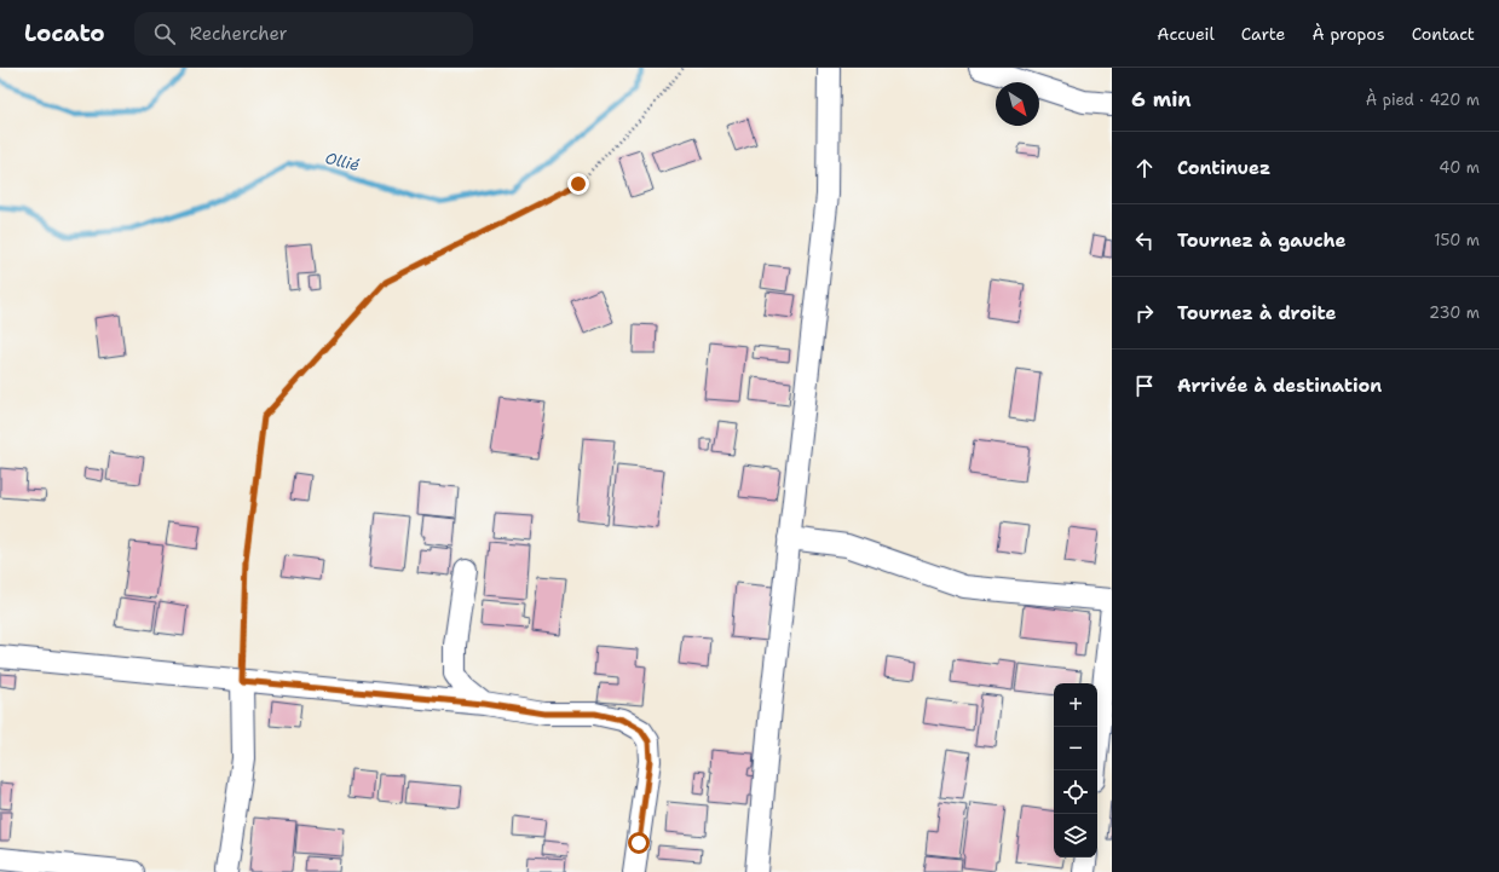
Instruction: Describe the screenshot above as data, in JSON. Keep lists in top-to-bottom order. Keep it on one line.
{"water":["Ollié"],"north":"bottom right","page":{"header":"Locato","search":"Rechercher","nav":["Accueil","Carte","À propos","Contact"],"heading":["6 min","À pied · 420 m"],"list":[["Continuez","40 m"],["Tournez à gauche","150 m"],["Tournez à droite","230 m"],"Arrivée à destination"],"map_buttons":["+","−"]}}
